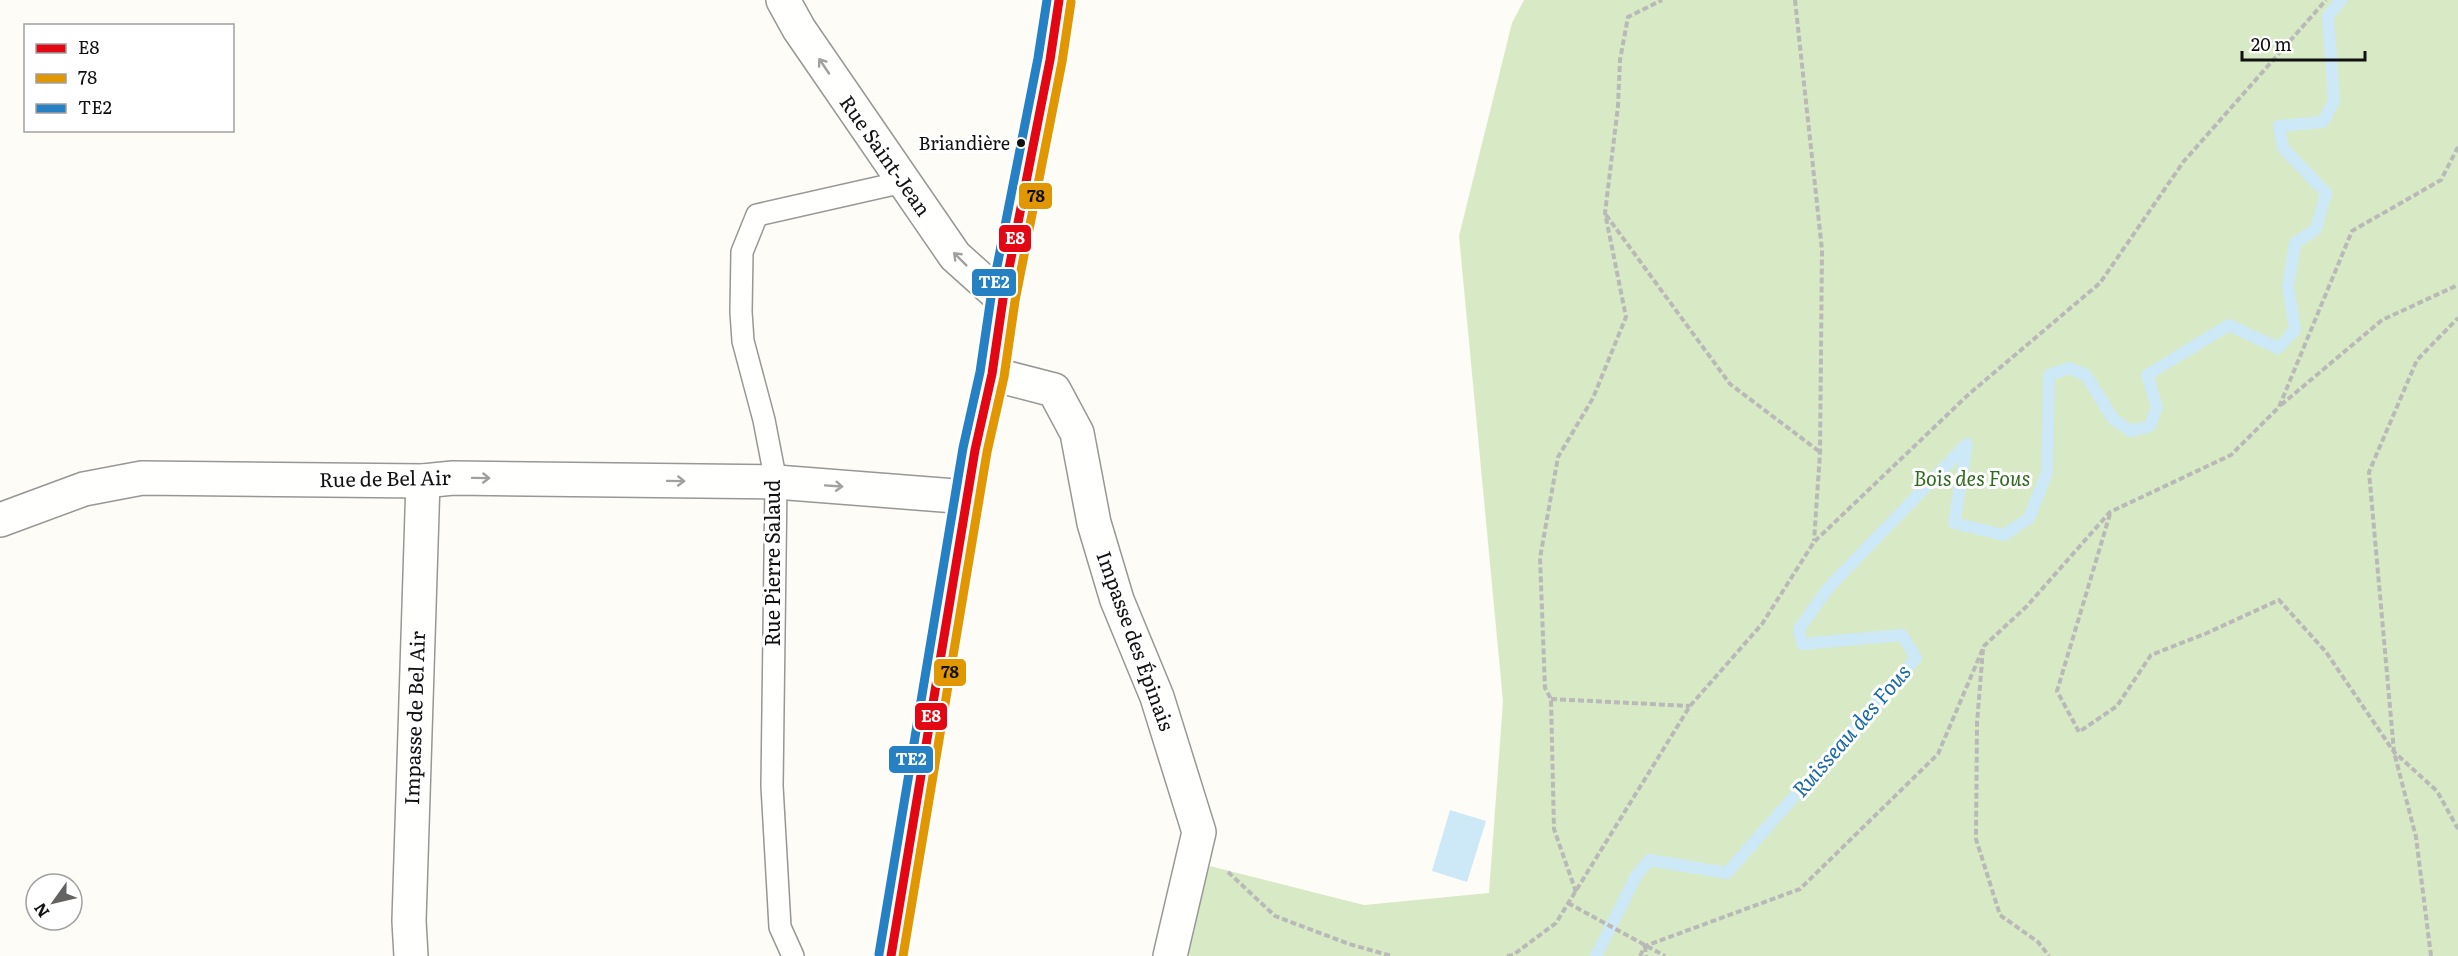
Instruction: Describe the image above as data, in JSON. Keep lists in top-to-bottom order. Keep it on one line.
{"streets":{"street":["Rue Saint-Jean","Rue de Bel Air","Impasse des Épinais","Impasse de Bel Air"],"lane":["Rue Pierre Salaud"]},"crossings":[["Rue Saint-Jean","Rue Pierre Salaud"],["Rue de Bel Air","Rue Pierre Salaud"],["Rue de Bel Air","Impasse de Bel Air"]],"one_way":["Rue Saint-Jean","Rue de Bel Air"],"water":["Ruisseau des Fous"],"parks":["Bois des Fous"],"places":["Briandière"],"lines":["transit line E8","transit line TE2","transit line 78"],"legend":["E8","78","TE2"],"scale_bar":"20 m","north":"bottom left"}
